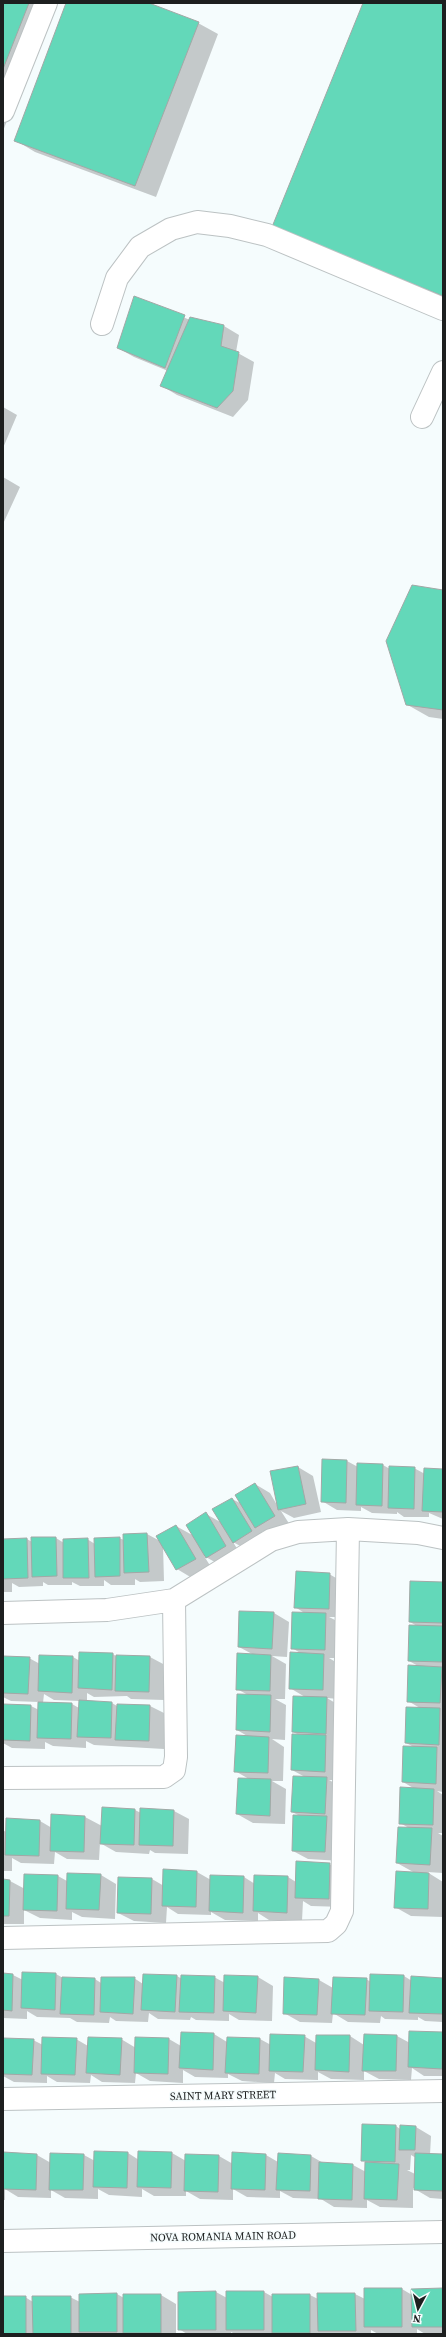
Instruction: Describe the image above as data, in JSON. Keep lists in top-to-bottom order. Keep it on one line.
{"streets":{"street":["SAINT MARY STREET","NOVA ROMANIA MAIN ROAD"]},"north":"bottom"}
